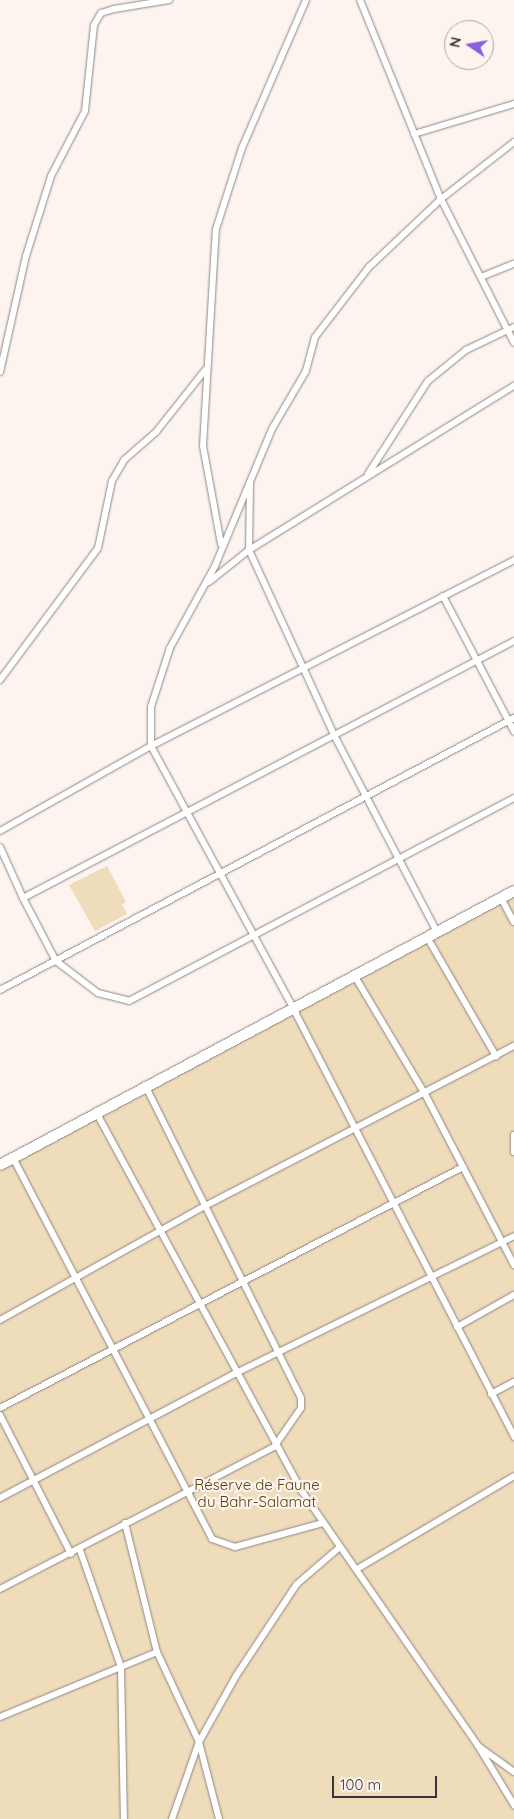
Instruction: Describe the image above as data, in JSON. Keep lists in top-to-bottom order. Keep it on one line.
{"parks":["Réserve de Faune du Bahr-Salamat"],"scale_bar":"100 m","north":"left"}
